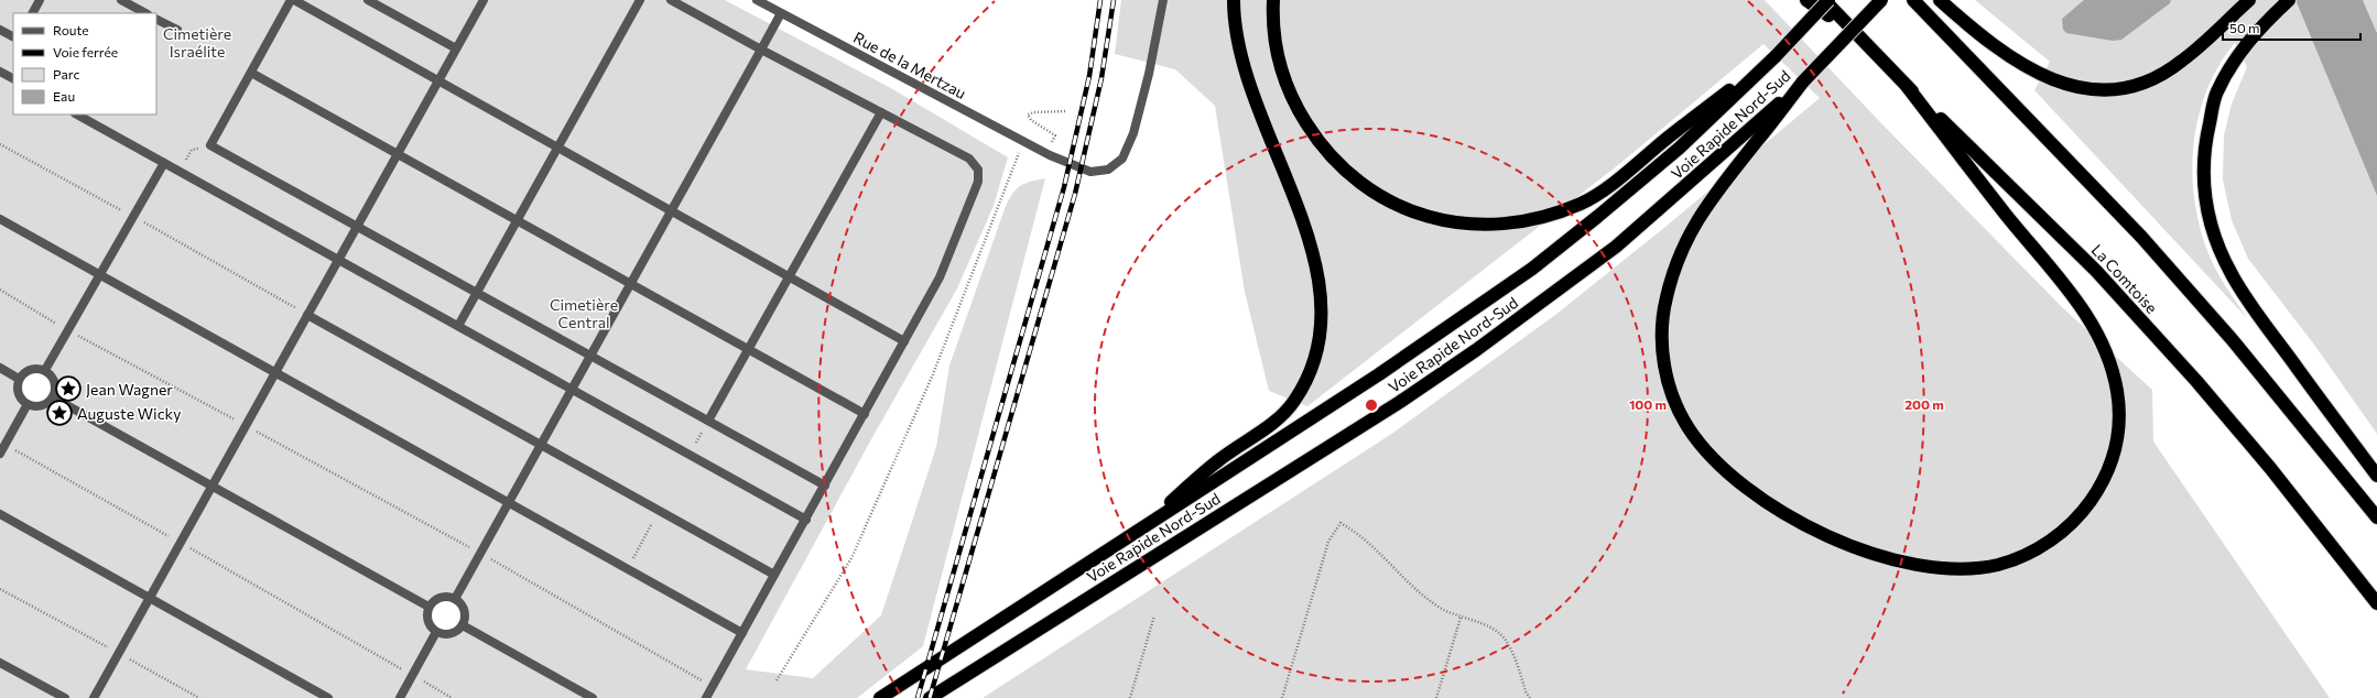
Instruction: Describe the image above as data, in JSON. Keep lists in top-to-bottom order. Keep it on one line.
{"streets":{"highway":["Voie Rapide Nord-Sud","La Comtoise"],"street":["Rue de la Mertzau"]},"parks":["Cimetière Israélite","Cimetière Central"],"places":{"place":["Jean Wagner","Auguste Wicky"]},"legend":["Route","Voie ferrée","Parc","Eau"],"scale_bar":"50 m","rings":["100 m","200 m"]}
